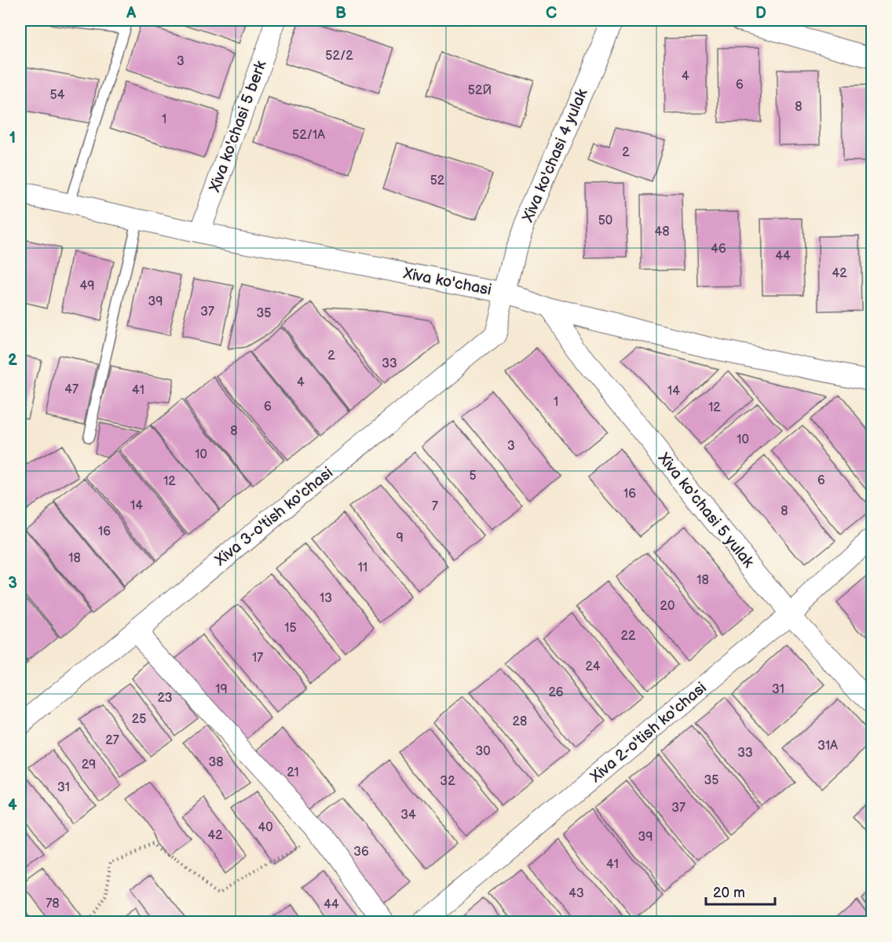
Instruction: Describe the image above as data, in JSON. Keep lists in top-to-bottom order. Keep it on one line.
{"streets":{"street":["Xiva ko'chasi 5 berk","Xiva ko'chasi 4 yulak","Xiva ko'chasi","Xiva ko'chasi 5 yulak","Xiva 3-o'tish ko'chasi","Xiva 2-o'tish ko'chasi"]},"crossings":[["Xiva ko'chasi 5 berk","Xiva ko'chasi"],["Xiva ko'chasi 4 yulak","Xiva ko'chasi"],["Xiva ko'chasi 4 yulak","Xiva 3-o'tish ko'chasi"],["Xiva ko'chasi","Xiva ko'chasi 5 yulak"],["Xiva ko'chasi","Xiva 3-o'tish ko'chasi"],["Xiva ko'chasi 5 yulak","Xiva 2-o'tish ko'chasi"]],"house_numbers":["52/2","3","4","6","52Й","54","8","1","52/1A","2","52","50","48","46","44","42","49","39","37","35","2","33","4","47","41","14","1","6","12","8","10","3","10","5","6","12","16","14","7","8","16","9","18","11","18","13","20","15","22","17","24","19","31","26","23","25","28","27","31А","30","33","38","29","21","35","32","31","37","34","40","42","39","36","41","43","78","44"],"scale_bar":"20 m","grid":{"columns":["A","B","C","D"],"rows":["1","2","3","4"]}}
